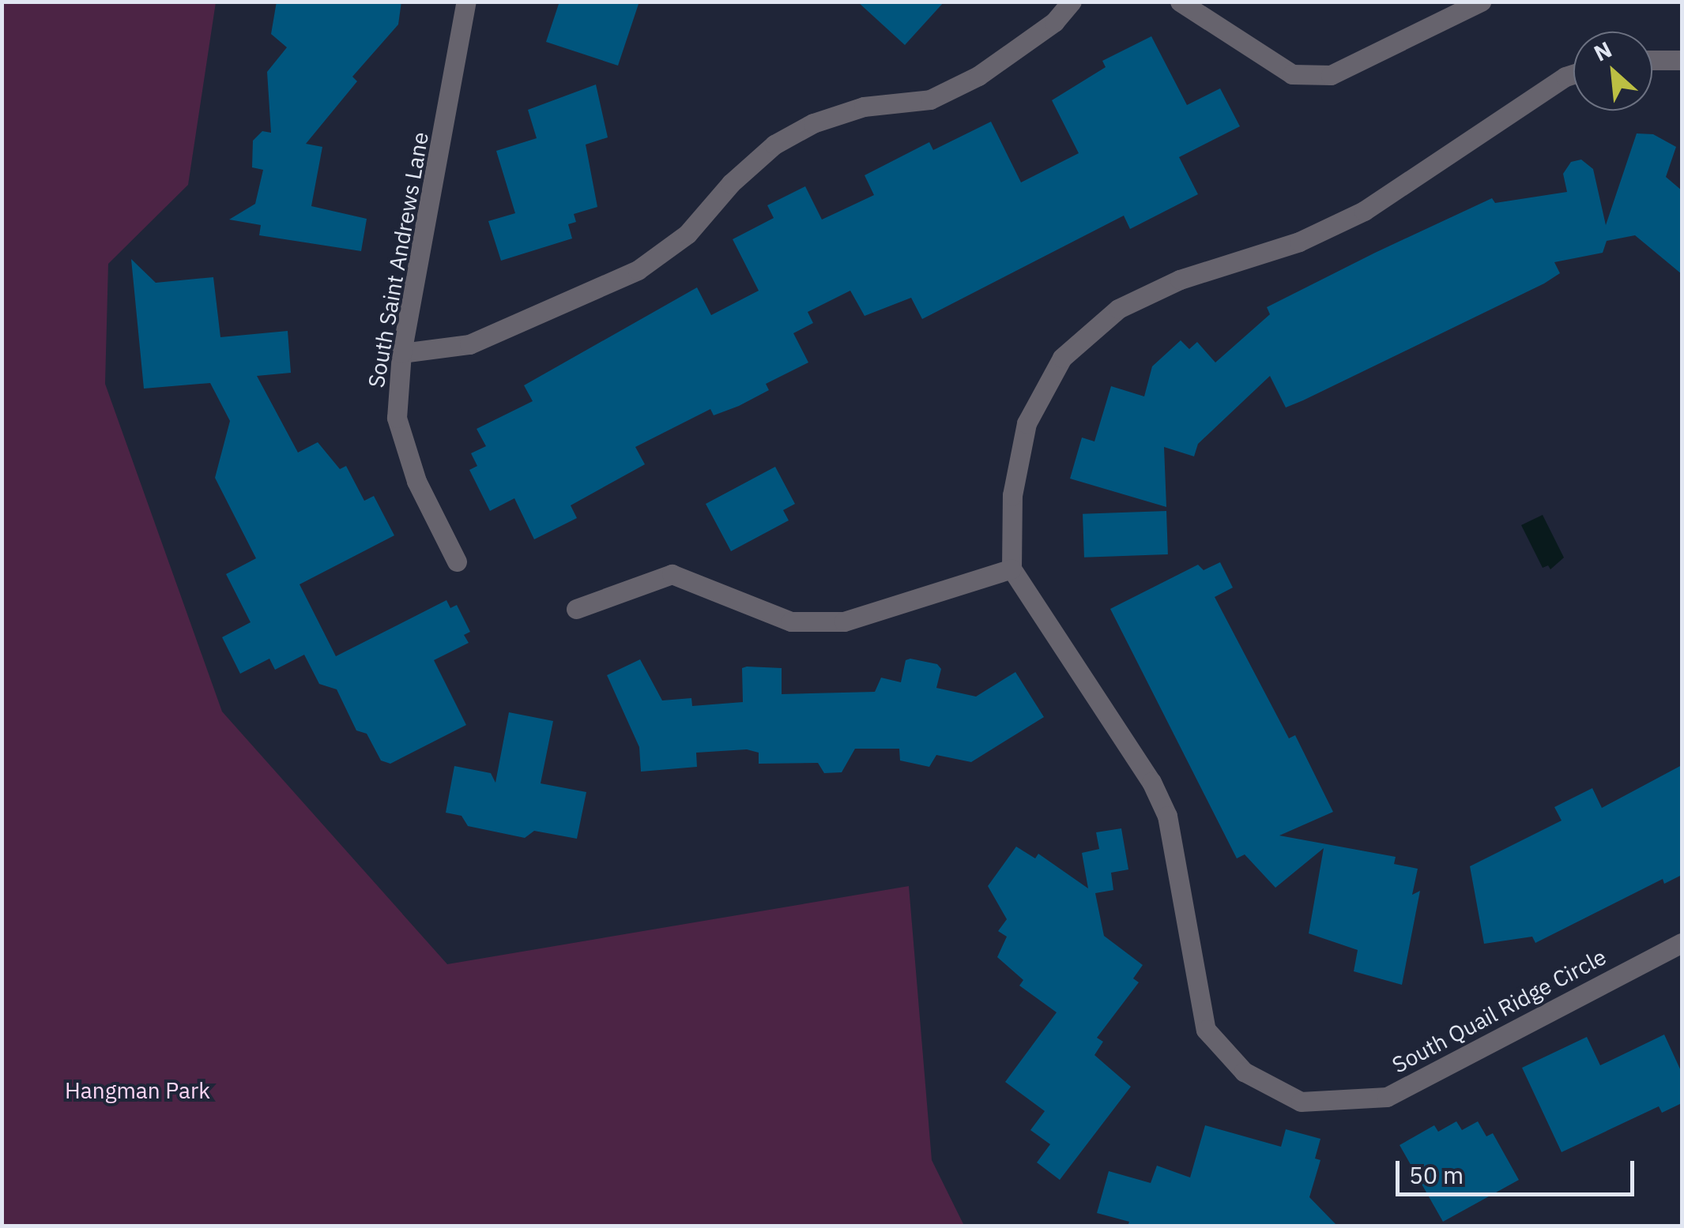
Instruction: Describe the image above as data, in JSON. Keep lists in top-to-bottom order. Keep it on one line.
{"streets":{"street":["South Saint Andrews Lane","South Quail Ridge Circle"]},"parks":["Hangman Park"],"scale_bar":"50 m","north":"top left"}
